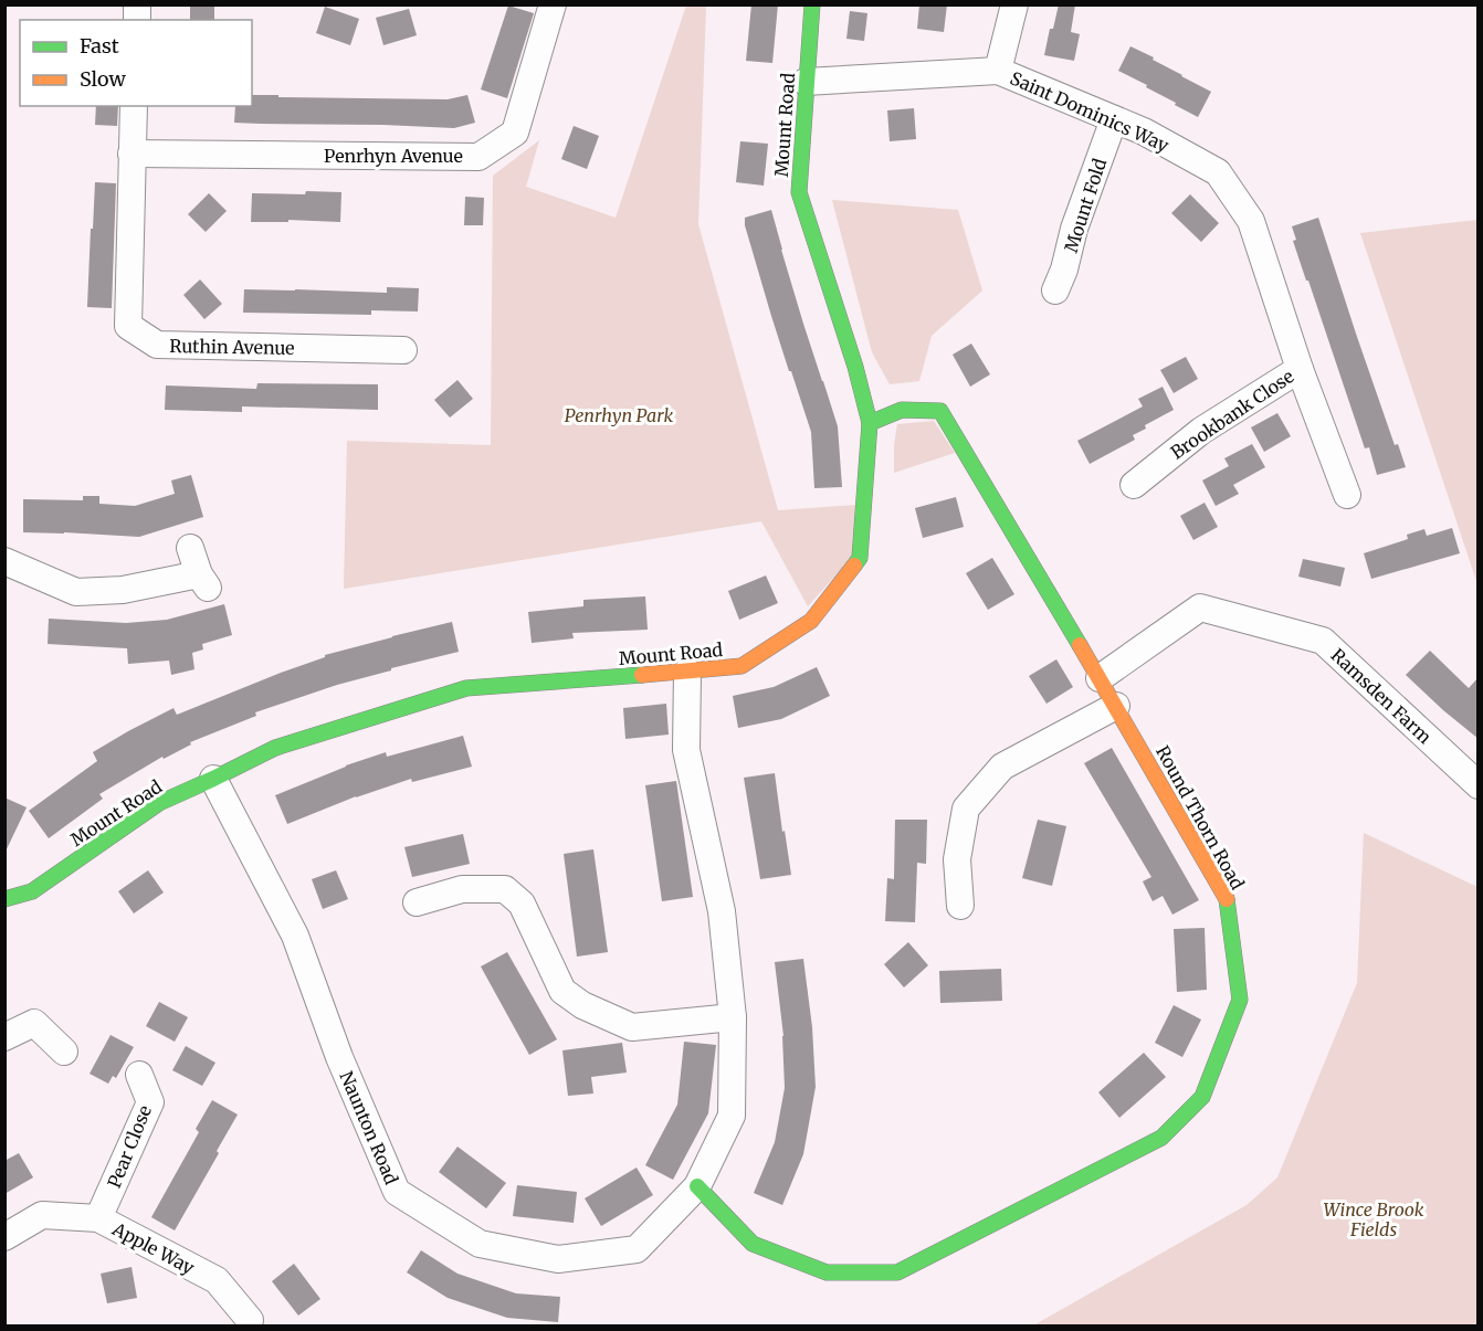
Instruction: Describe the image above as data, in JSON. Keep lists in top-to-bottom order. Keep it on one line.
{"streets":{"street":["Saint Dominics Way","Mount Road","Penrhyn Avenue","Mount Fold","Ruthin Avenue","Brookbank Close","Ramsden Farm","Round Thorn Road","Naunton Road","Pear Close","Apple Way"]},"crossings":[["Saint Dominics Way","Mount Road"],["Saint Dominics Way","Mount Fold"],["Saint Dominics Way","Brookbank Close"],["Mount Road","Round Thorn Road"],["Mount Road","Naunton Road"],["Penrhyn Avenue","Ruthin Avenue"],["Ramsden Farm","Round Thorn Road"],["Round Thorn Road","Naunton Road"],["Pear Close","Apple Way"]],"parks":["Penrhyn Park","Wince Brook Fields"],"legend":["Fast","Slow"]}
